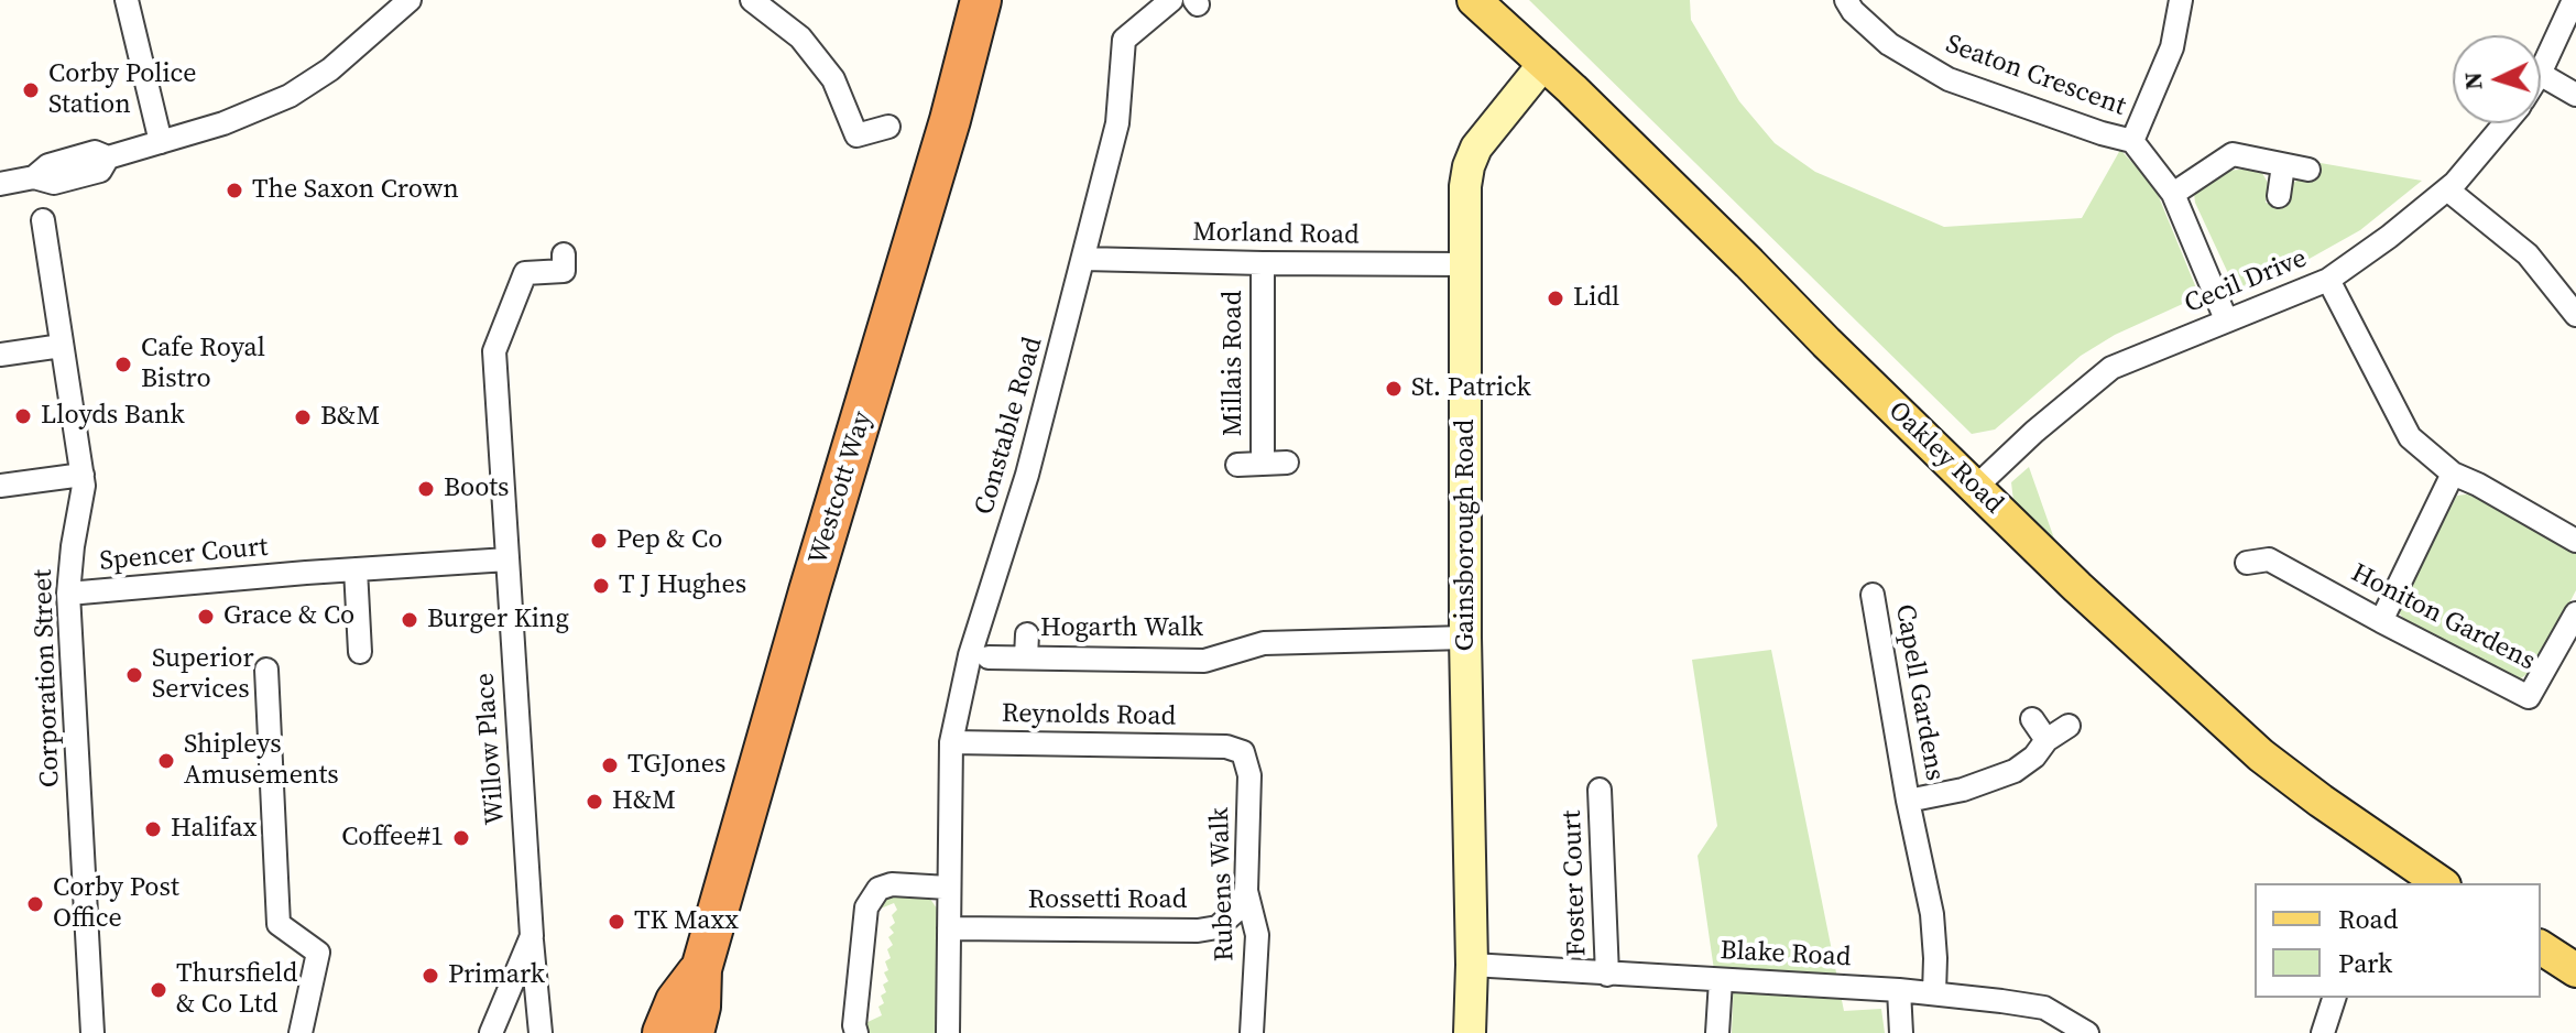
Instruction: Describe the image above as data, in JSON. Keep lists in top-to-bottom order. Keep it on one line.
{"streets":{"highway":["Westcott Way"],"main road":["Oakley Road"],"street":["Seaton Crescent","Morland Road","Cecil Drive","Millais Road","Constable Road","Gainsborough Road","Spencer Court","Honiton Gardens","Hogarth Walk","Corporation Street","Capell Gardens","Reynolds Road","Willow Place","Foster Court","Rubens Walk","Rossetti Road","Blake Road"]},"crossings":[["Seaton Crescent","Cecil Drive"],["Morland Road","Millais Road"],["Morland Road","Constable Road"],["Morland Road","Gainsborough Road"],["Cecil Drive","Oakley Road"],["Constable Road","Reynolds Road"],["Constable Road","Rossetti Road"],["Oakley Road","Gainsborough Road"],["Gainsborough Road","Hogarth Walk"],["Gainsborough Road","Blake Road"],["Spencer Court","Corporation Street"],["Spencer Court","Willow Place"],["Capell Gardens","Blake Road"],["Reynolds Road","Rubens Walk"],["Foster Court","Blake Road"],["Rubens Walk","Rossetti Road"]],"places":["Corby Police Station","The Saxon Crown","Lidl","Cafe Royal Bistro","St. Patrick","Lloyds Bank","B&M","Boots","Pep & Co","T J Hughes","Grace & Co","Burger King","Superior Services","Shipleys Amusements","TGJones","H&M","Halifax","Coffee#1","Corby Post Office","TK Maxx","Primark","Thursfield & Co Ltd"],"legend":["Road","Park"],"north":"left"}
